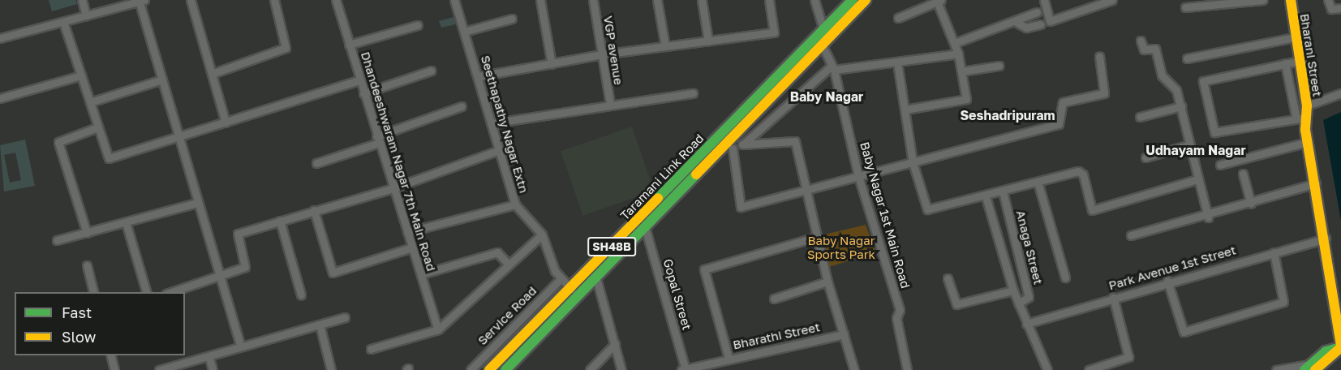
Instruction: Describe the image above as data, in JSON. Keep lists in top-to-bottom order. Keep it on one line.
{"streets":{"main road":["Bharani Street","Taramani Link Road","SH48B"],"street":["VGP avenue","Seethapathy Nagar Extn","Dhandeeshwaram Nagar 7th Main Road","Baby Nagar 1st Main Road","Anaga Street","Park Avenue 1st Street","Gopal Street","Service Road","Bharathi Street"]},"crossings":[["Bharani Street","Park Avenue 1st Street"],["Seethapathy Nagar Extn","Taramani Link Road"],["Seethapathy Nagar Extn","Service Road"],["Taramani Link Road","Baby Nagar 1st Main Road"],["Taramani Link Road","Gopal Street"],["Gopal Street","Bharathi Street"]],"districts":["Baby Nagar","Seshadripuram","Udhayam Nagar"],"parks":["Baby Nagar Sports Park"],"legend":["Fast","Slow"]}
